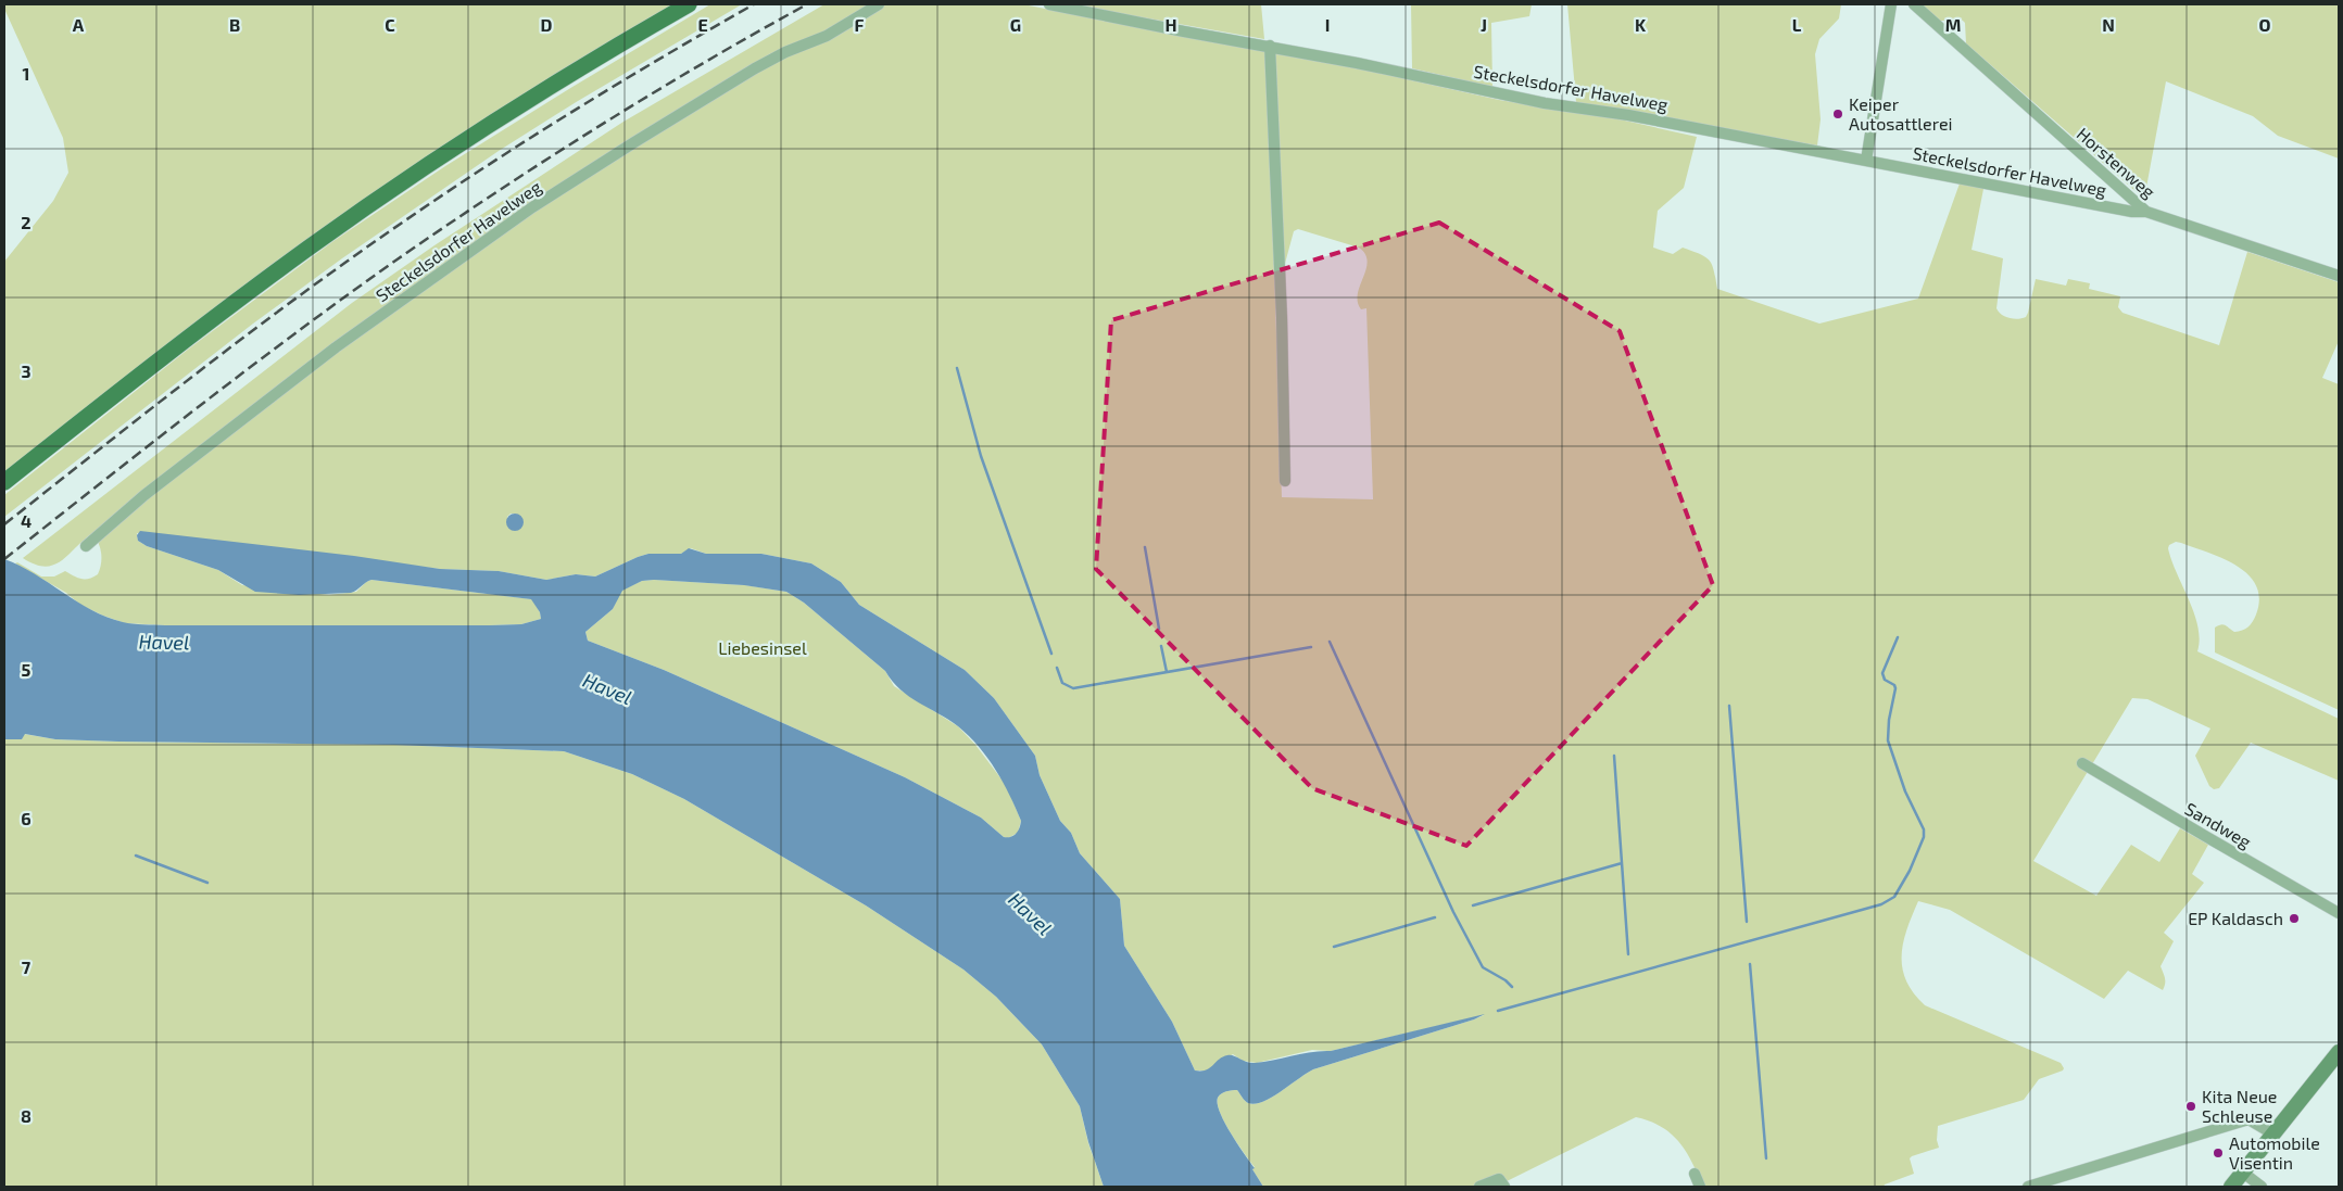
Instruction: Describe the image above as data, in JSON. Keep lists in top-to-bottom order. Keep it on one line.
{"streets":{"street":["Steckelsdorfer Havelweg","Horstenweg","Sandweg"]},"crossings":[["Steckelsdorfer Havelweg","Horstenweg"]],"water":["Havel"],"parks":["Liebesinsel"],"places":["Keiper Autosattlerei","EP Kaldasch","Kita Neue Schleuse","Automobile Visentin"],"grid":{"columns":["A","B","C","D","E","F","G","H","I","J","K","L","M","N","O"],"rows":["1","2","3","4","5","6","7","8"]}}
